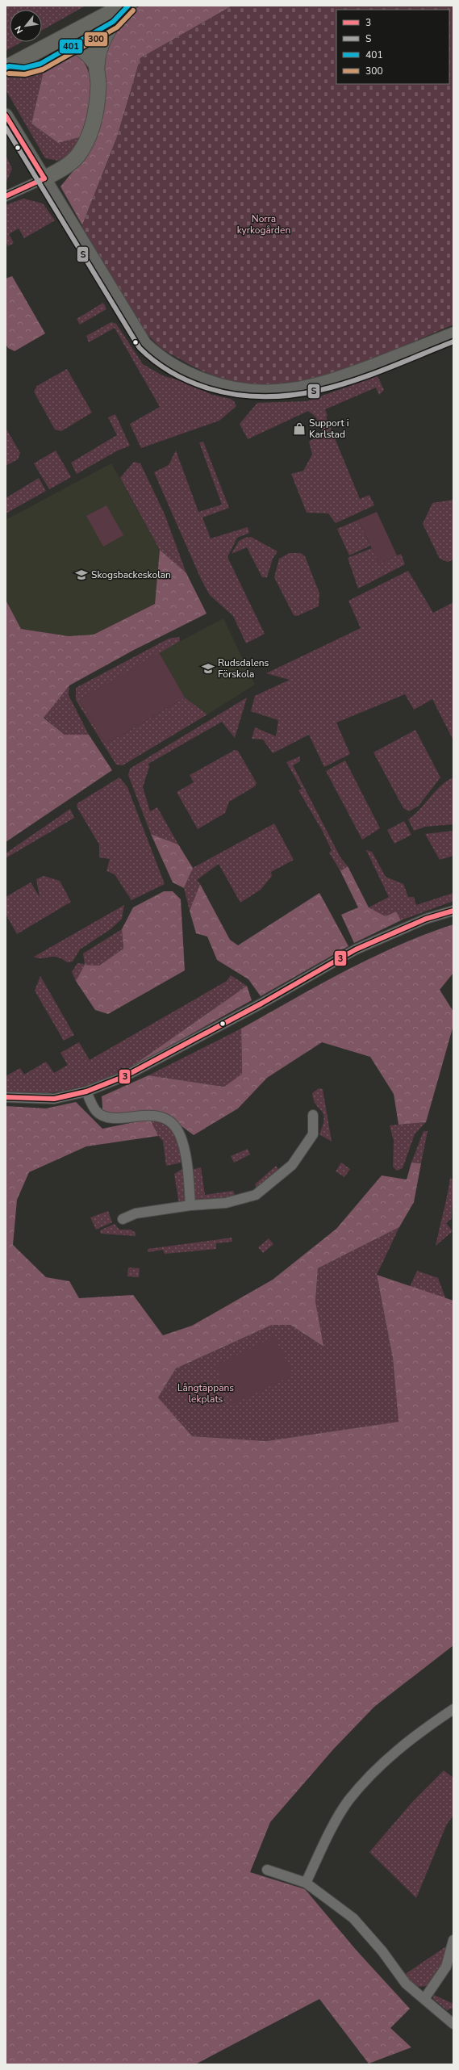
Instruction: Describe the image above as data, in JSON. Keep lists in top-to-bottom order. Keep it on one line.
{"parks":["Norra kyrkogården","Långtäppans lekplats"],"places":{"shop":["Support i Karlstad"],"school or university":["Skogsbackeskolan","Rudsdalens Förskola"]},"lines":["transit line 401","transit line 300","transit line 3","transit line S"],"legend":["3","S","401","300"],"north":"bottom left"}
